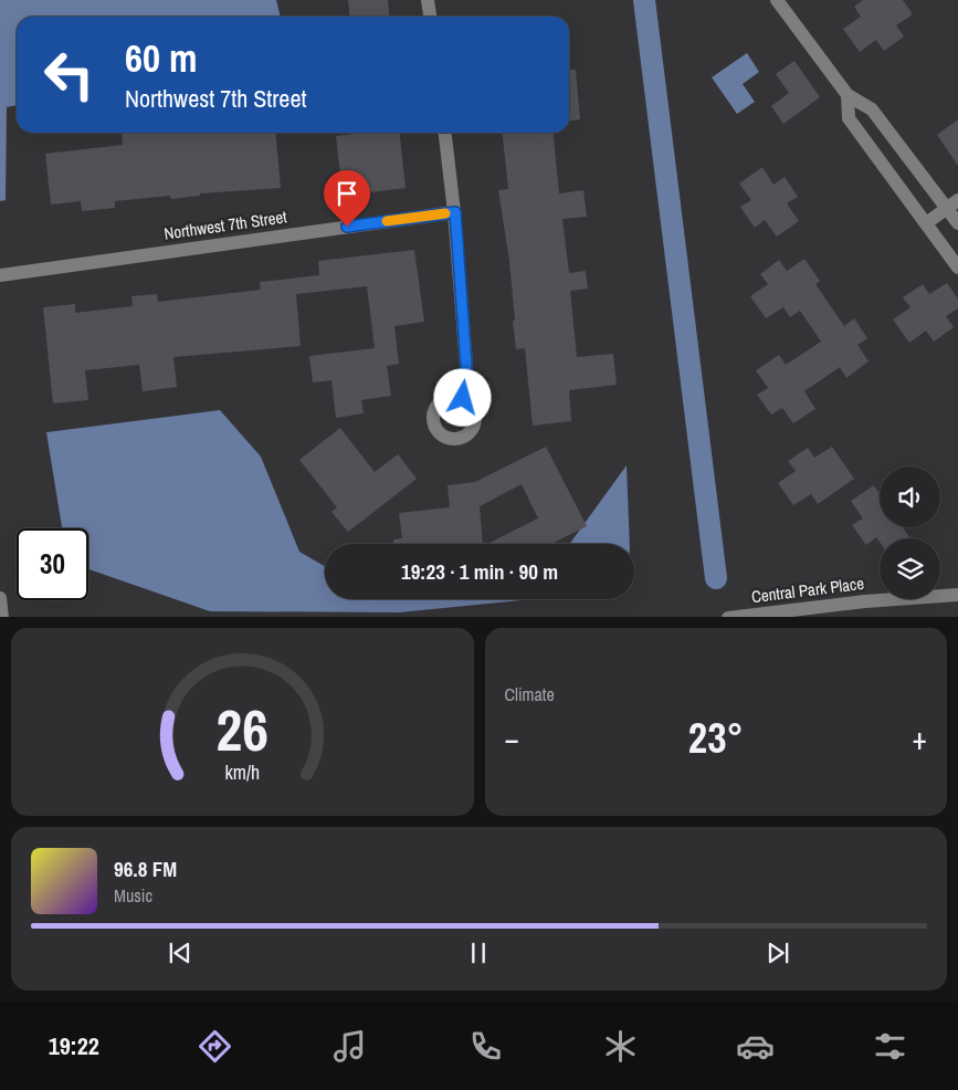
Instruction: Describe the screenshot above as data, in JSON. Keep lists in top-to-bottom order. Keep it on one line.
{"streets":{"street":["Northwest 7th Street","Central Park Place"]},"page":{"turn":["60 m","Northwest 7th Street"],"limit":"30","trip":"19:23 · 1 min · 90 m","tile":"Climate","heat":["−","23°","+"],"song":["96.8 FM","Music"],"tabs":"19:22","gauge":["26","km/h"]}}
